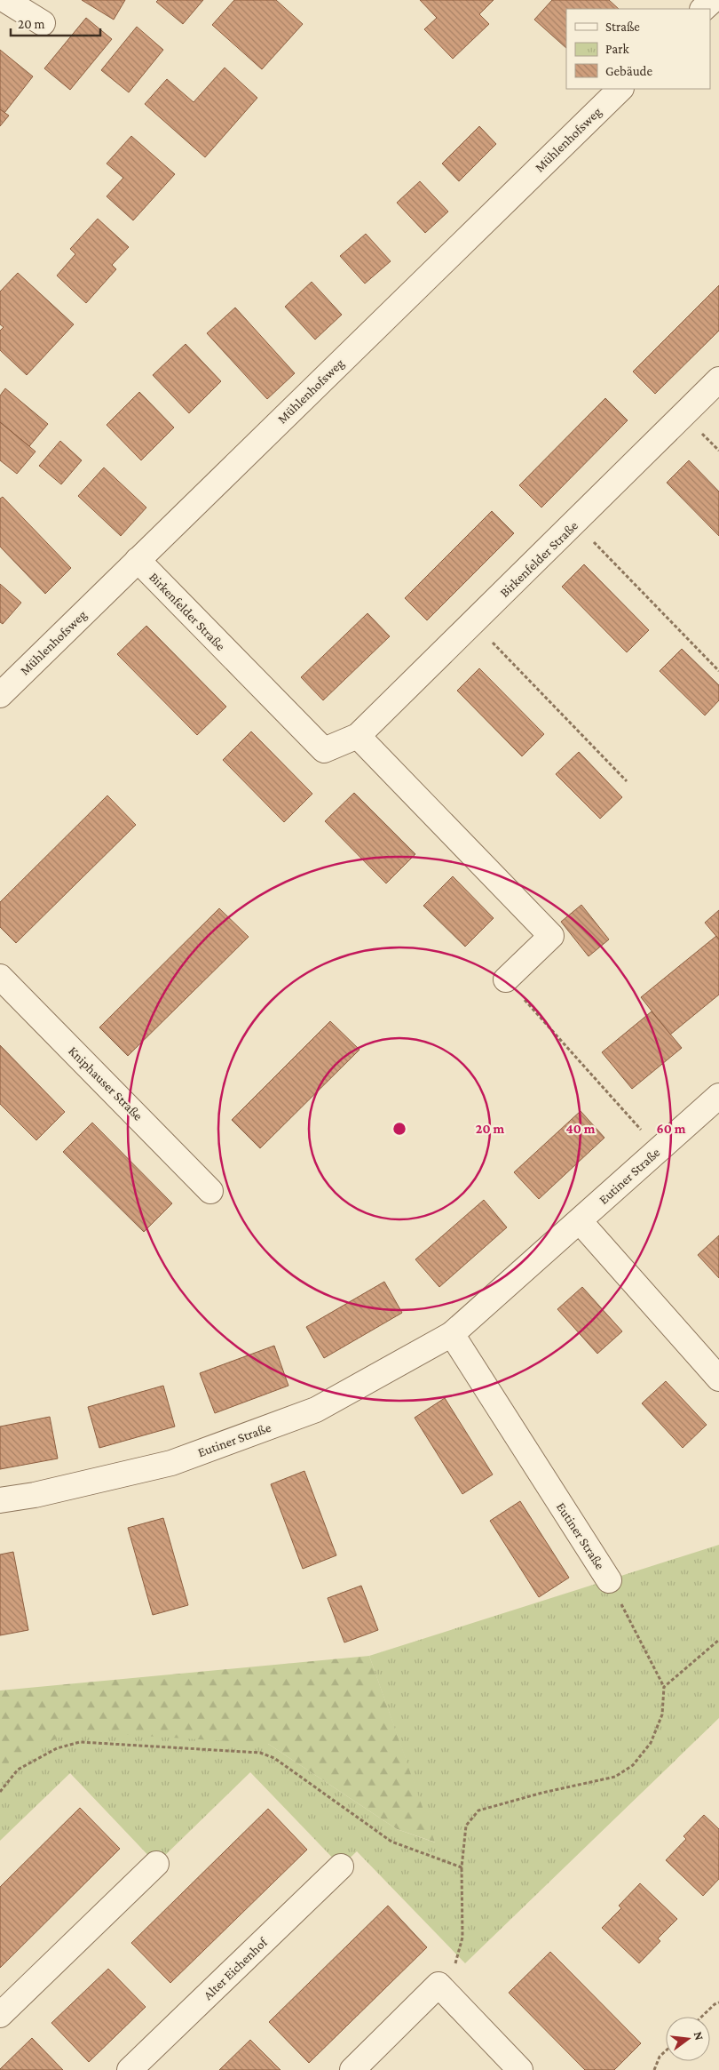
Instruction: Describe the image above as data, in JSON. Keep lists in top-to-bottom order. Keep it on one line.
{"streets":{"street":["Mühlenhofsweg","Birkenfelder Straße","Kniphauser Straße","Eutiner Straße","Alter Eichenhof"]},"crossings":[["Mühlenhofsweg","Birkenfelder Straße"]],"legend":["Straße","Park","Gebäude"],"scale_bar":"20 m","north":"right","rings":["20 m","40 m","60 m"]}
